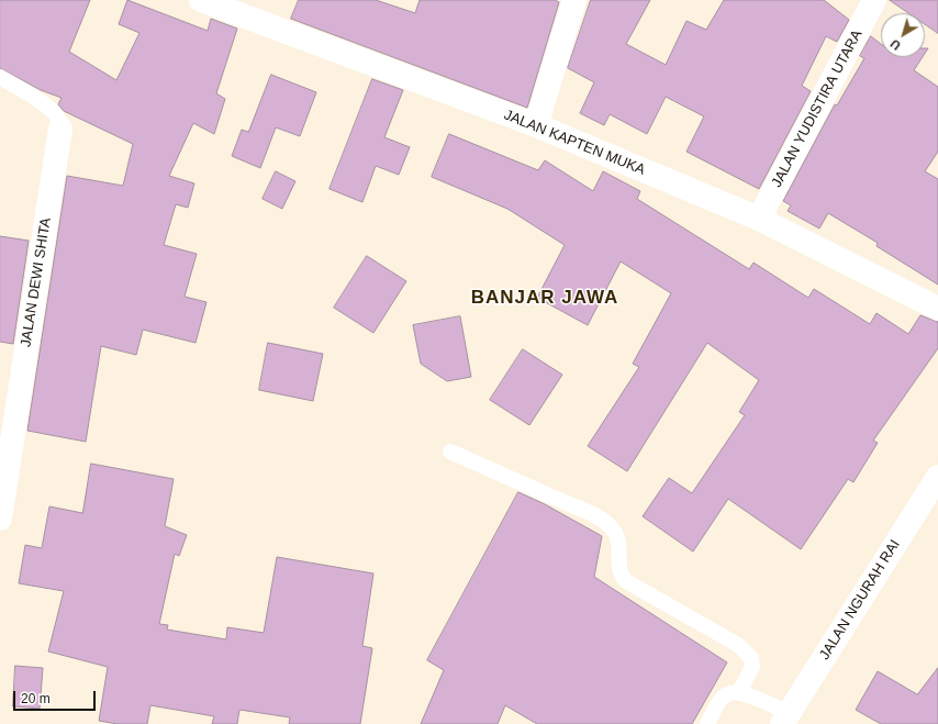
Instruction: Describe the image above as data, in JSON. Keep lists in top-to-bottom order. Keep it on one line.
{"streets":{"main road":["JALAN YUDISTIRA UTARA","JALAN KAPTEN MUKA","JALAN DEWI SHITA","JALAN NGURAH RAI"]},"crossings":[["JALAN YUDISTIRA UTARA","JALAN KAPTEN MUKA"]],"districts":["BANJAR JAWA"],"scale_bar":"20 m","north":"bottom left"}
